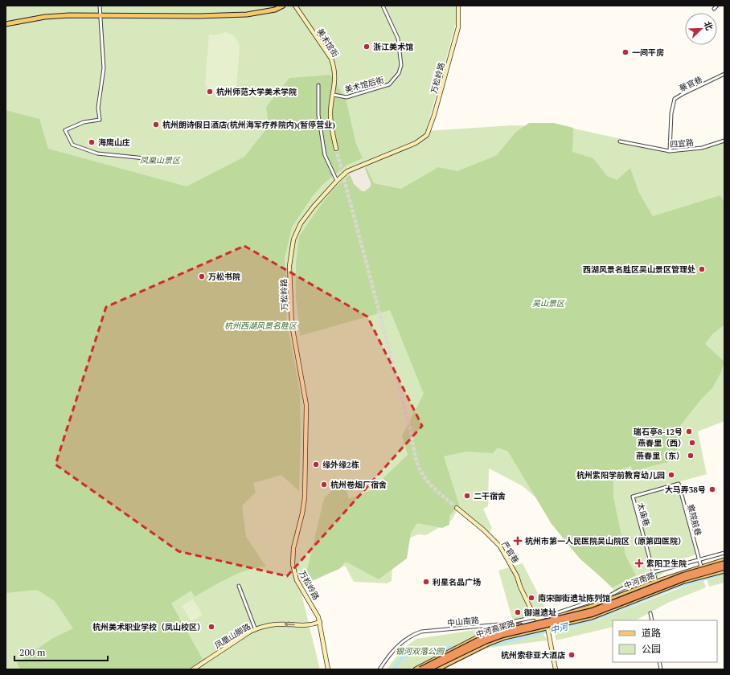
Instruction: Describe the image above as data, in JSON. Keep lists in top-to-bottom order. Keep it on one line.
{"streets":{"highway":["中河高架路"],"main road":["中河南路"],"street":["美术馆街","万松岭路","蔡官巷","美术馆后街","四宜路","太庙巷","察院前巷","严官巷","中山南路","凤凰山脚路"]},"crossings":[["美术馆街","美术馆后街"],["万松岭路","凤凰山脚路"],["蔡官巷","四宜路"],["太庙巷","察院前巷"],["太庙巷","中河南路"],["太庙巷","中山南路"],["察院前巷","中河南路"],["察院前巷","中山南路"],["严官巷","中山南路"]],"one_way":["凤凰山脚路"],"water":["中河"],"parks":["凤凰山景区","吴山景区","杭州西湖风景名胜区","银河双落公园"],"places":{"other":["浙江美术馆","一间平房","杭州师范大学美术学院","杭州朗诗假日酒店(杭州海军疗养院内)(暂停营业)","海鹰山庄","西湖风景名胜区吴山景区管理处","万松书院","瑞石亭8-12号","燕春里（西）","燕春里（东）","缘外缘2栋","杭州紫阳学前教育幼儿园","杭州卷烟厂宿舍","大马弄38号","二干宿舍","利星名品广场","南宋御街遗址陈列馆","御道遗址","杭州美术职业学校（凤山校区）","杭州索非亚大酒店"],"health":["杭州市第一人民医院吴山院区（原第四医院）","紫阳卫生院"]},"legend":["道路","公园"],"scale_bar":"200 m","north":"top right"}
